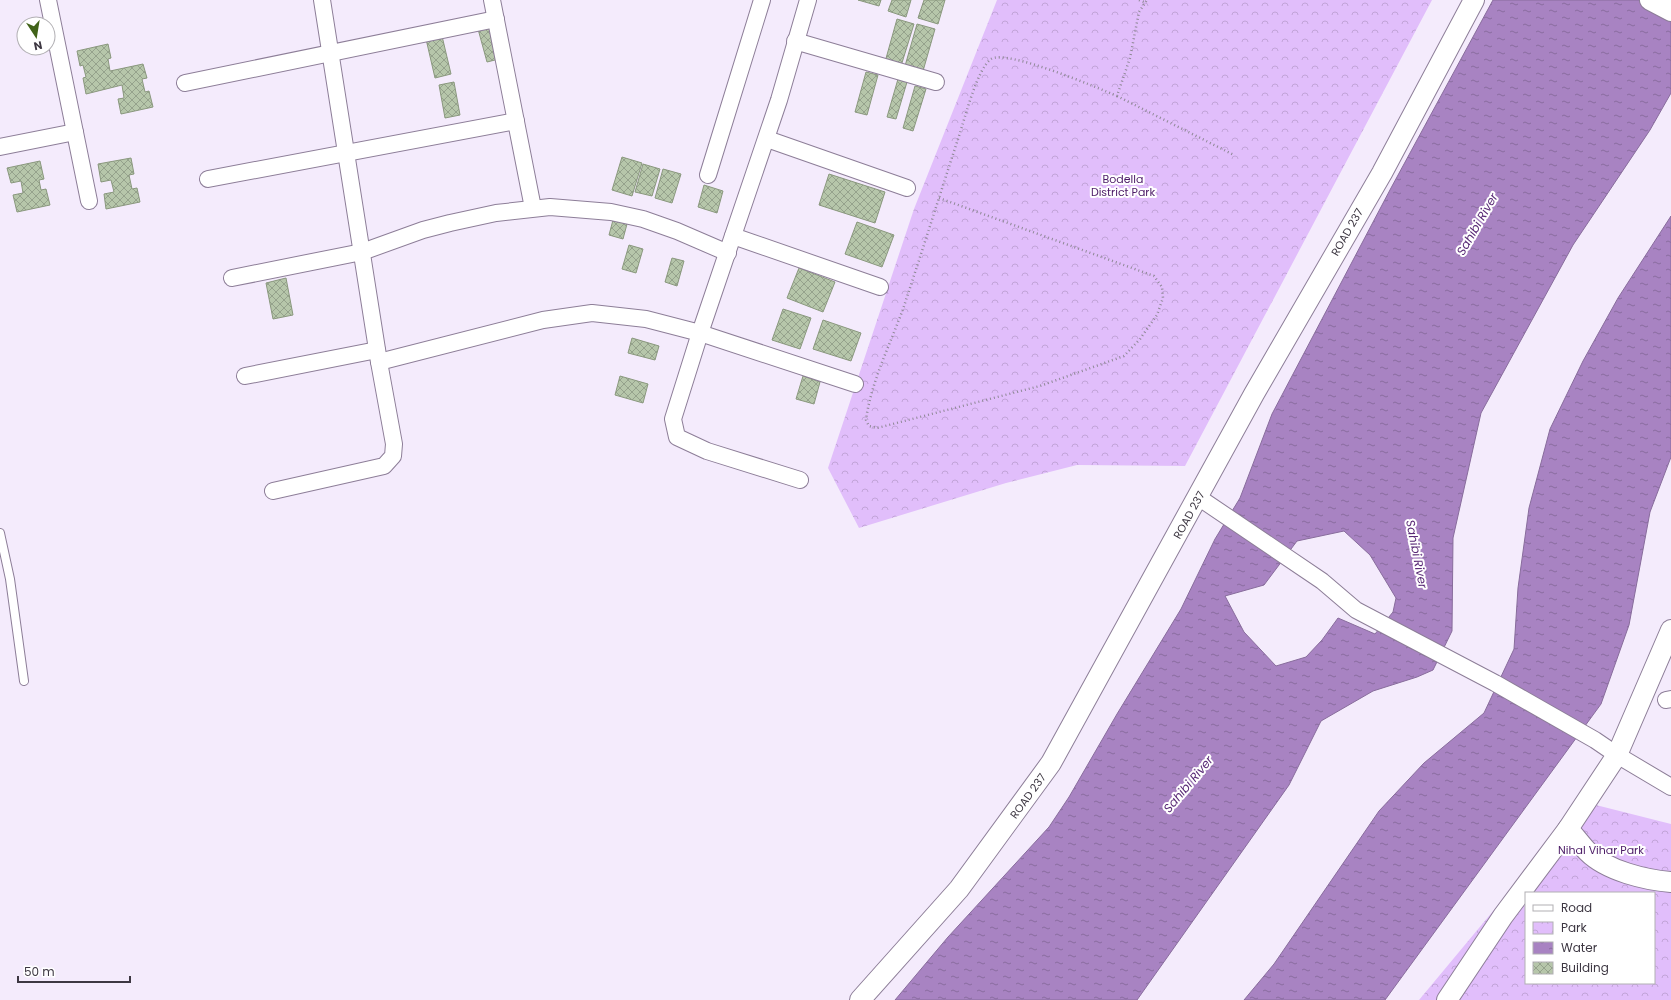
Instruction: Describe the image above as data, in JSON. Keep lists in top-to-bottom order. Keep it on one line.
{"streets":{"street":["ROAD 237"]},"water":["Sahibi River"],"parks":["Bodella District Park","Nihal Vihar Park"],"legend":["Road","Park","Water","Building"],"scale_bar":"50 m","north":"bottom"}
